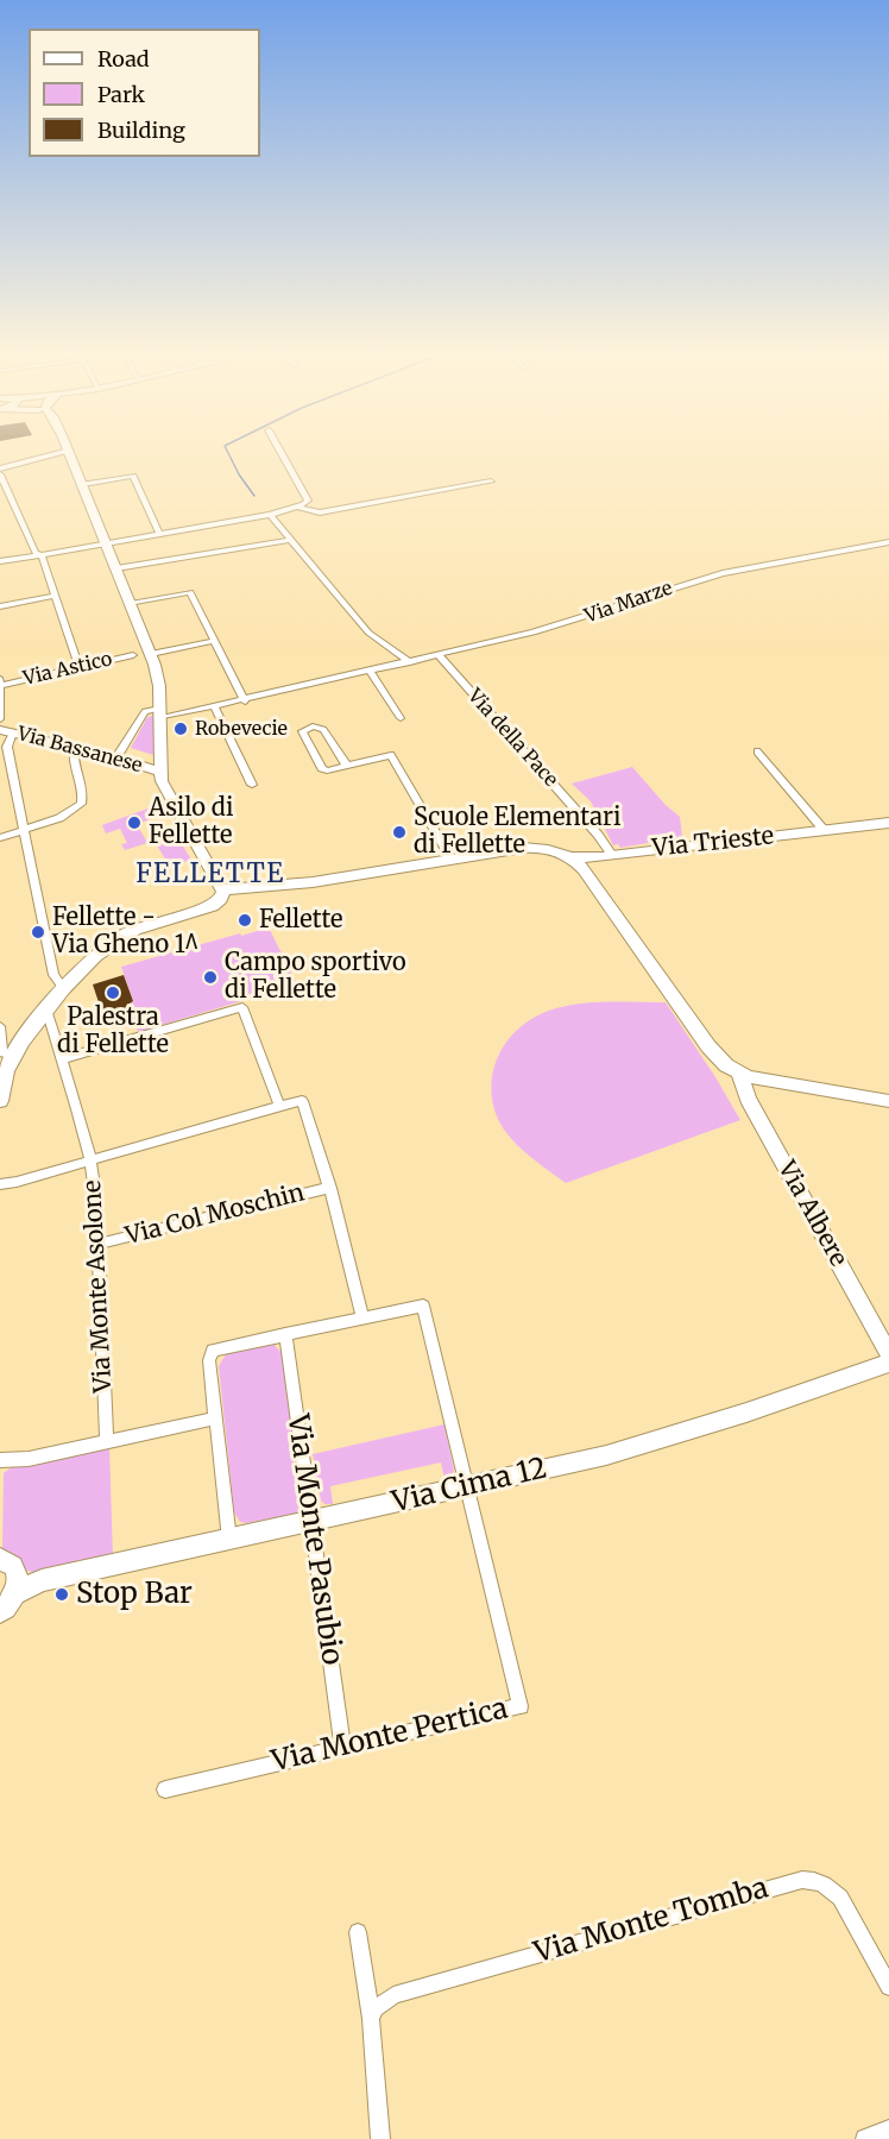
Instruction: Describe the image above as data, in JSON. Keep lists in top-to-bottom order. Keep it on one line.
{"streets":{"street":["Via Marze","Via Astico","Via della Pace","Via Bassanese","Via Trieste","Via Albere","Via Col Moschin","Via Monte Asolone","Via Cima 12","Via Monte Pasubio","Via Monte Pertica","Via Monte Tomba"]},"crossings":[["Via Marze","Via della Pace"],["Via della Pace","Via Trieste"],["Via Col Moschin","Via Monte Asolone"],["Via Cima 12","Via Monte Pasubio"],["Via Cima 12","Via Monte Pertica"],["Via Monte Pasubio","Via Monte Pertica"]],"districts":["FELLETTE"],"places":["Robevecie","Asilo di Fellette","Scuole Elementari di Fellette","Fellette","Fellette - Via Gheno 1^","Campo sportivo di Fellette","Palestra di Fellette","Stop Bar"],"legend":["Road","Park","Building"]}
